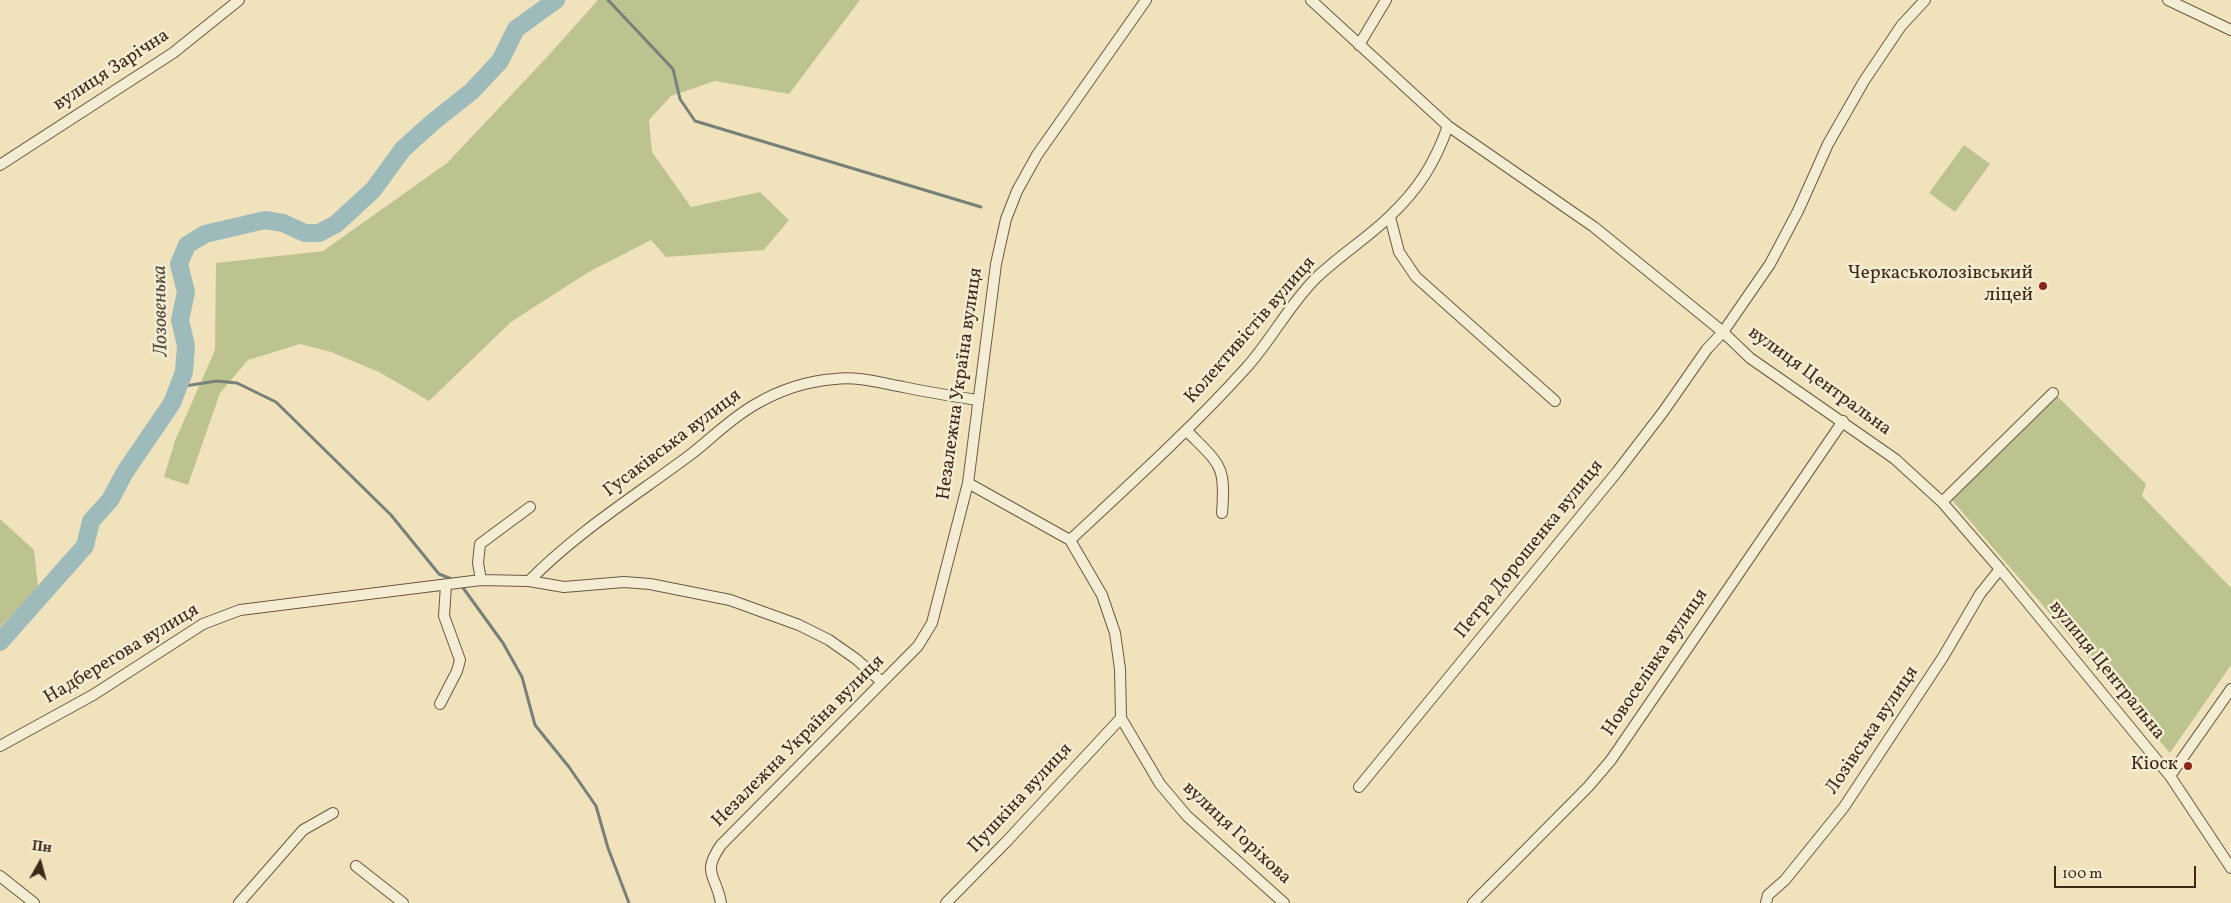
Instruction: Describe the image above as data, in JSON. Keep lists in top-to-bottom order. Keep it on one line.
{"streets":{"street":["вулиця Зарічна","Колективістів вулиця","вулиця Центральна","Незалежна Україна вулиця","Гусаківська вулиця","Петра Дорошенка вулиця","Надберегова вулиця","Новоселівка вулиця","Лозівська вулиця","Пушкіна вулиця","вулиця Горіхова"]},"crossings":[["Колективістів вулиця","вулиця Центральна"],["Колективістів вулиця","вулиця Горіхова"],["вулиця Центральна","Петра Дорошенка вулиця"],["вулиця Центральна","Новоселівка вулиця"],["вулиця Центральна","Лозівська вулиця"],["Незалежна Україна вулиця","Гусаківська вулиця"],["Незалежна Україна вулиця","Надберегова вулиця"],["Незалежна Україна вулиця","вулиця Горіхова"],["Гусаківська вулиця","Надберегова вулиця"],["Пушкіна вулиця","вулиця Горіхова"]],"water":["Лозовенька"],"places":["Черкаськолозівський ліцей","Кіоск"],"scale_bar":"100 m","north":"top"}
